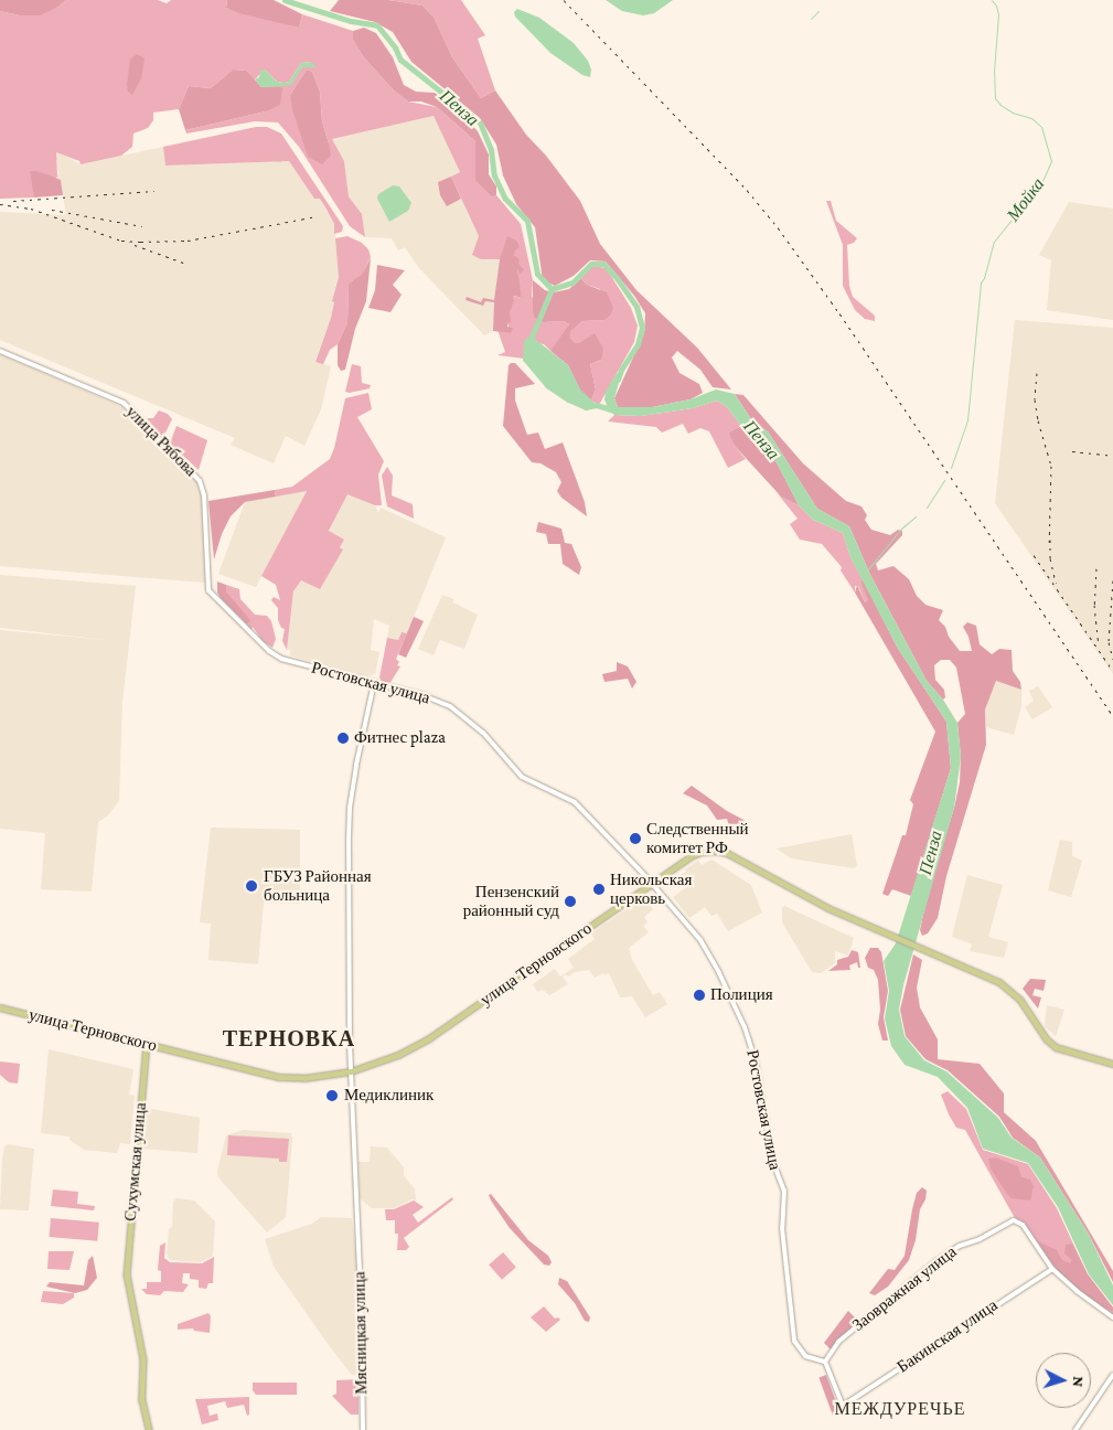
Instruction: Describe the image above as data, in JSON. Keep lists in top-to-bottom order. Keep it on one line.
{"streets":{"main road":["улица Терновского","Сухумская улица"],"street":["улица Рябова","Ростовская улица","Заовражная улица","Мясницкая улица","Бакинская улица"]},"crossings":[["улица Рябова","Ростовская улица"],["Ростовская улица","улица Терновского"],["Ростовская улица","Заовражная улица"],["Ростовская улица","Мясницкая улица"],["Ростовская улица","Бакинская улица"],["улица Терновского","Сухумская улица"],["улица Терновского","Мясницкая улица"],["Заовражная улица","Бакинская улица"]],"districts":["ТЕРНОВКА","МЕЖДУРЕЧЬЕ"],"water":["Пенза","Мойка"],"places":["Фитнес plaza","Следственный комитет РФ","ГБУЗ Районная больница","Никольская церковь","Пензенский районный суд","Полиция","Медиклиник"],"north":"right"}
